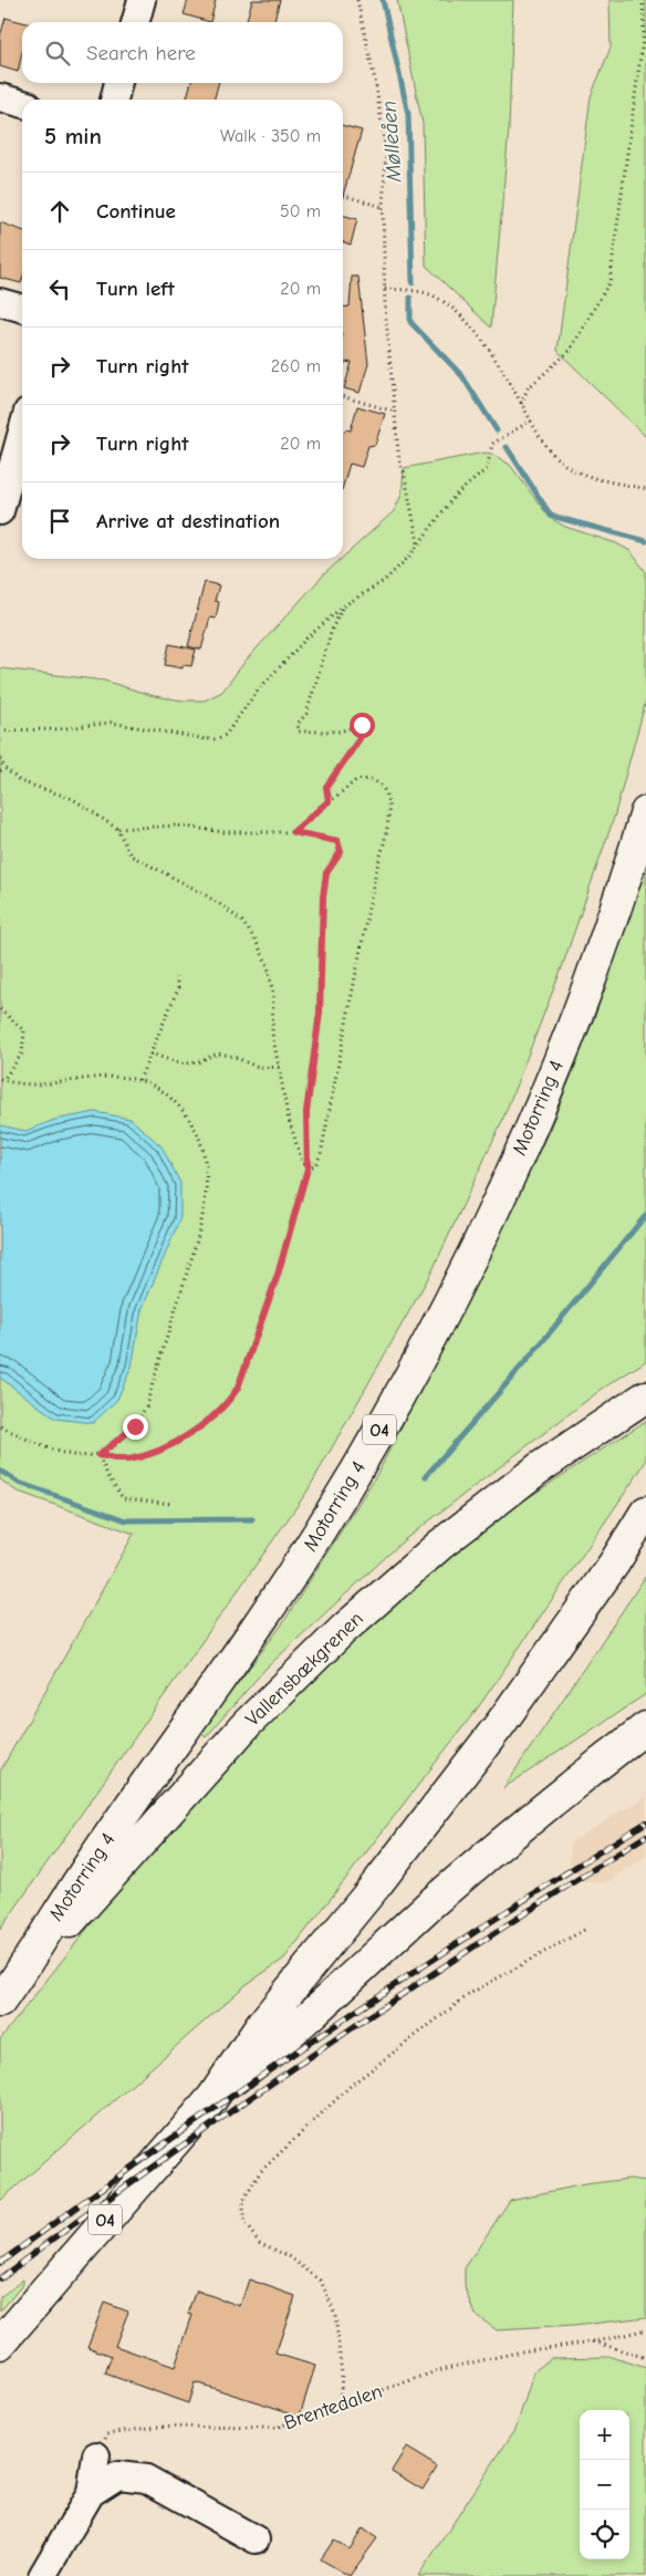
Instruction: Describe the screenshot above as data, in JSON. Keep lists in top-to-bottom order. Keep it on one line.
{"streets":{"highway":["Motorring 4","O4","Vallensbækgrenen"],"path":["Brentedalen"]},"crossings":[["Motorring 4","Vallensbækgrenen"]],"water":["Mølleåen"],"page":{"search":"Search here","heading":["5 min","Walk · 350 m"],"list":[["Continue","50 m"],["Turn left","20 m"],["Turn right","260 m"],["Turn right","20 m"],"Arrive at destination"],"map_buttons":["+","−"]}}
